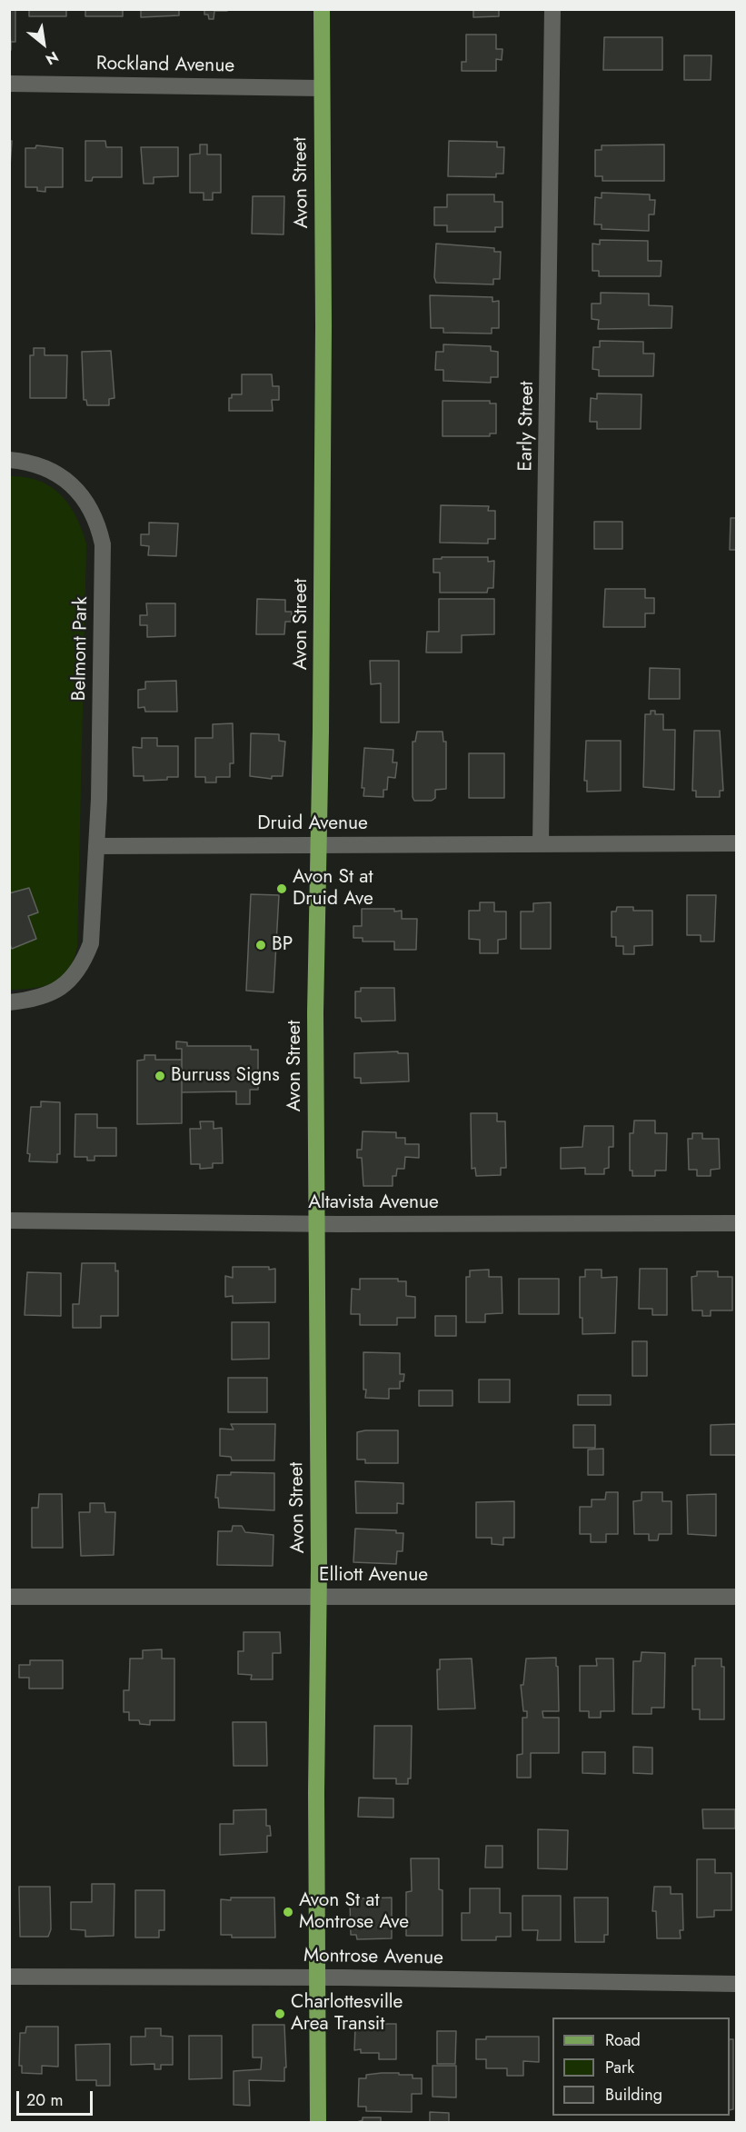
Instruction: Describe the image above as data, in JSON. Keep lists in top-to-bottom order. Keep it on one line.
{"streets":{"main road":["Avon Street"],"street":["Rockland Avenue","Early Street","Belmont Park","Druid Avenue","Altavista Avenue","Elliott Avenue","Montrose Avenue"]},"crossings":[["Rockland Avenue","Avon Street"],["Avon Street","Druid Avenue"],["Avon Street","Altavista Avenue"],["Avon Street","Elliott Avenue"],["Avon Street","Montrose Avenue"],["Early Street","Druid Avenue"],["Belmont Park","Druid Avenue"]],"places":["Avon St at Druid Ave","BP","Burruss Signs","Avon St at Montrose Ave","Charlottesville Area Transit"],"legend":["Road","Park","Building"],"scale_bar":"20 m","north":"bottom right"}
